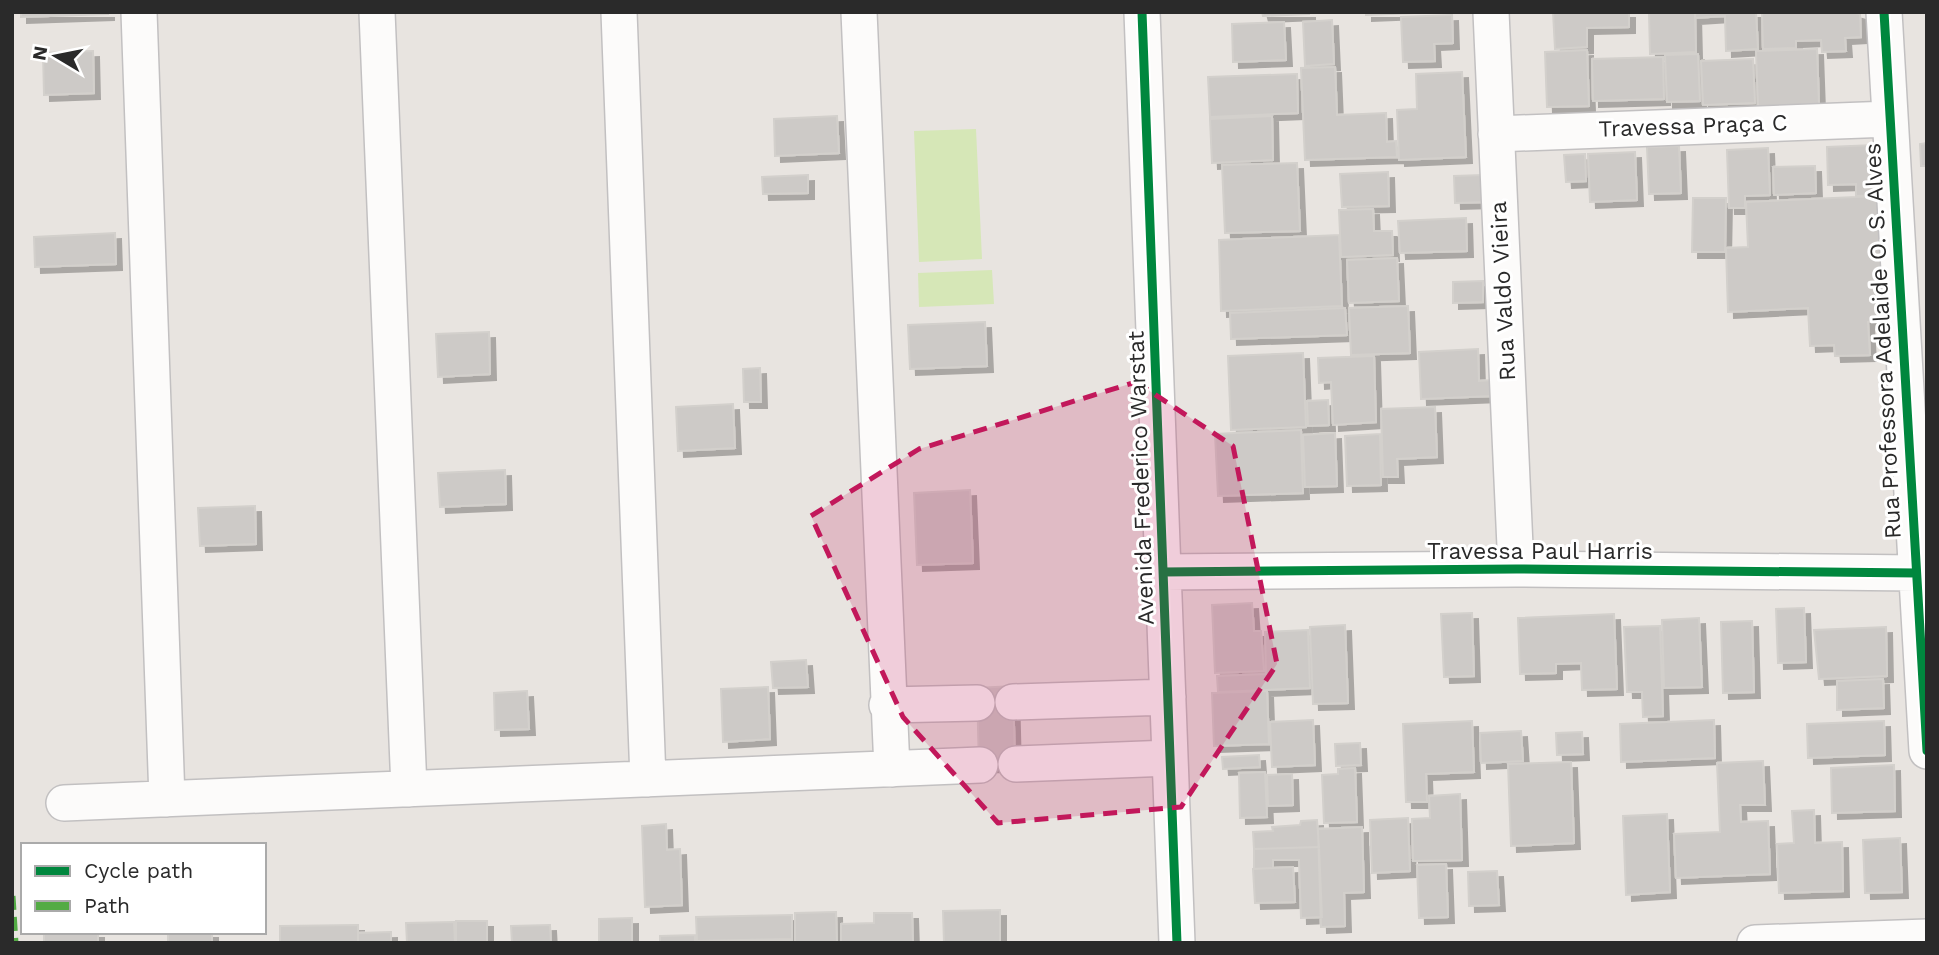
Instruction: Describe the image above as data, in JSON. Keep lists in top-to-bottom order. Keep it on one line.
{"streets":{"street":["Travessa Praça C","Rua Valdo Vieira","Rua Professora Adelaide O. S. Alves","Avenida Frederico Warstat","Travessa Paul Harris"]},"crossings":[["Travessa Praça C","Rua Valdo Vieira"],["Travessa Praça C","Rua Professora Adelaide O. S. Alves"],["Rua Valdo Vieira","Travessa Paul Harris"],["Rua Professora Adelaide O. S. Alves","Travessa Paul Harris"],["Avenida Frederico Warstat","Travessa Paul Harris"]],"legend":["Cycle path","Path"],"north":"left"}
